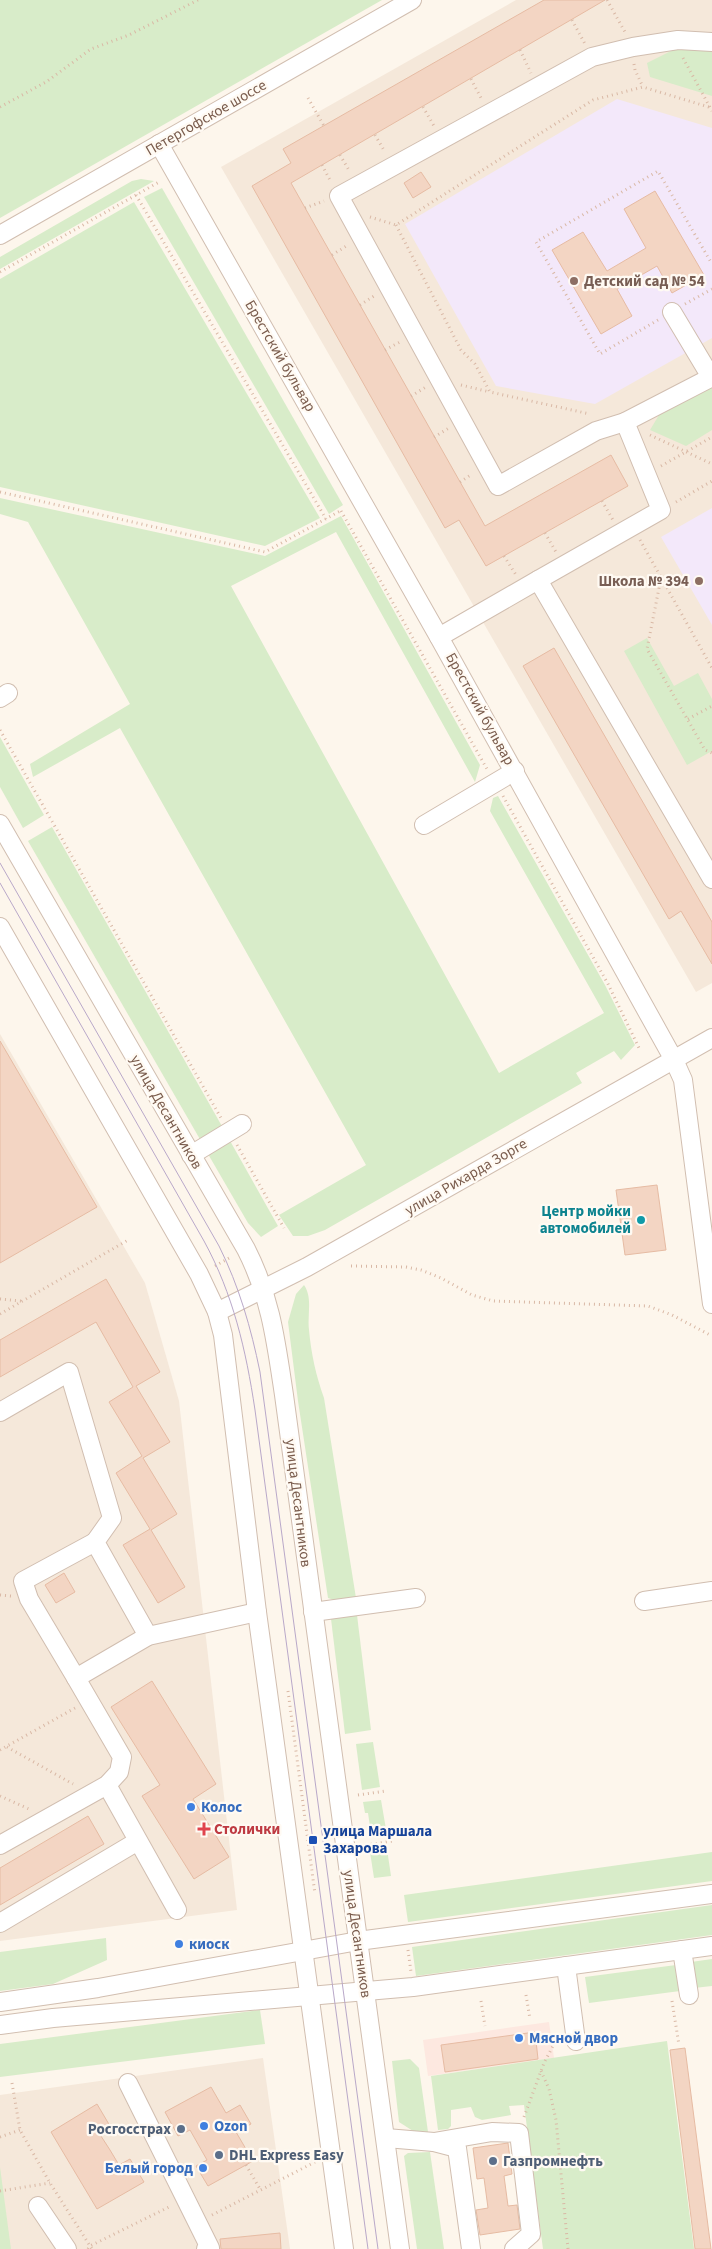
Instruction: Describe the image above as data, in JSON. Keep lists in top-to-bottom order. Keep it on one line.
{"streets":{"street":["Петергофское шоссе","Брестский бульвар","улица Десантников","улица Рихарда Зорге"]},"crossings":[["Петергофское шоссе","Брестский бульвар"],["Брестский бульвар","улица Рихарда Зорге"],["улица Десантников","улица Рихарда Зорге"]],"places":{"other":["Детский сад № 54","Школа № 394","Центр мойки автомобилей","Колос","киоск","Мясной двор","Ozon","Росгосстрах","DHL Express Easy","Газпромнефть","Белый город"],"health":["Столички"],"transit":["улица Маршала Захарова"]}}
